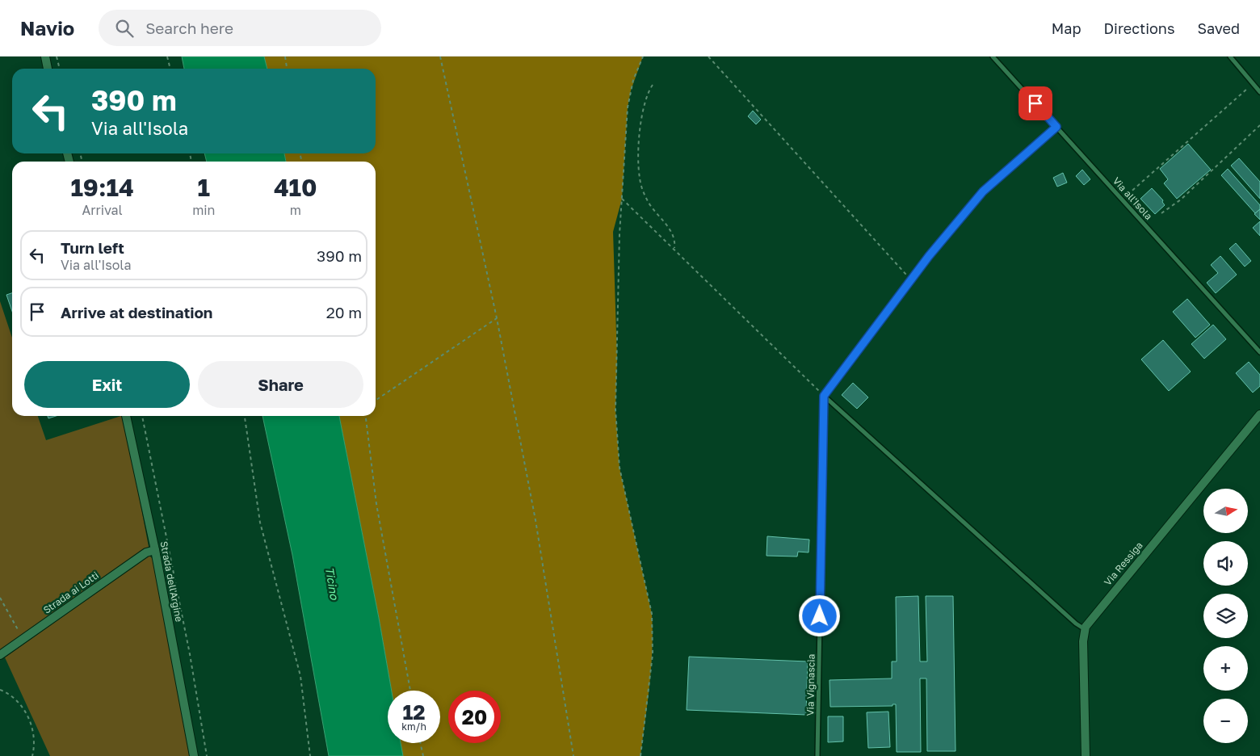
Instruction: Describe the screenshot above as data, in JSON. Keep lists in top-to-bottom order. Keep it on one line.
{"streets":{"street":["Via Ressiga","Strada dell'Argine","Strada ai Lotti"],"lane":["Via all'Isola","Via Vignascia"]},"crossings":[["Strada dell'Argine","Strada ai Lotti"]],"water":["Ticino"],"north":"right","page":{"header":"Navio","search":"Search here","nav":["Map","Directions","Saved"],"turn":["390 m","Via all'Isola"],"eta":["19:14","Arrival","1","min","410","m"],"list":[{"name":"Turn left","note":"Via all'Isola","value":"390 m"},{"name":"Arrive at destination","value":"20 m"}],"buttons":["Exit","Share"],"map_buttons":["+","−"],"speed":"12 km/h","limit":"20"}}
